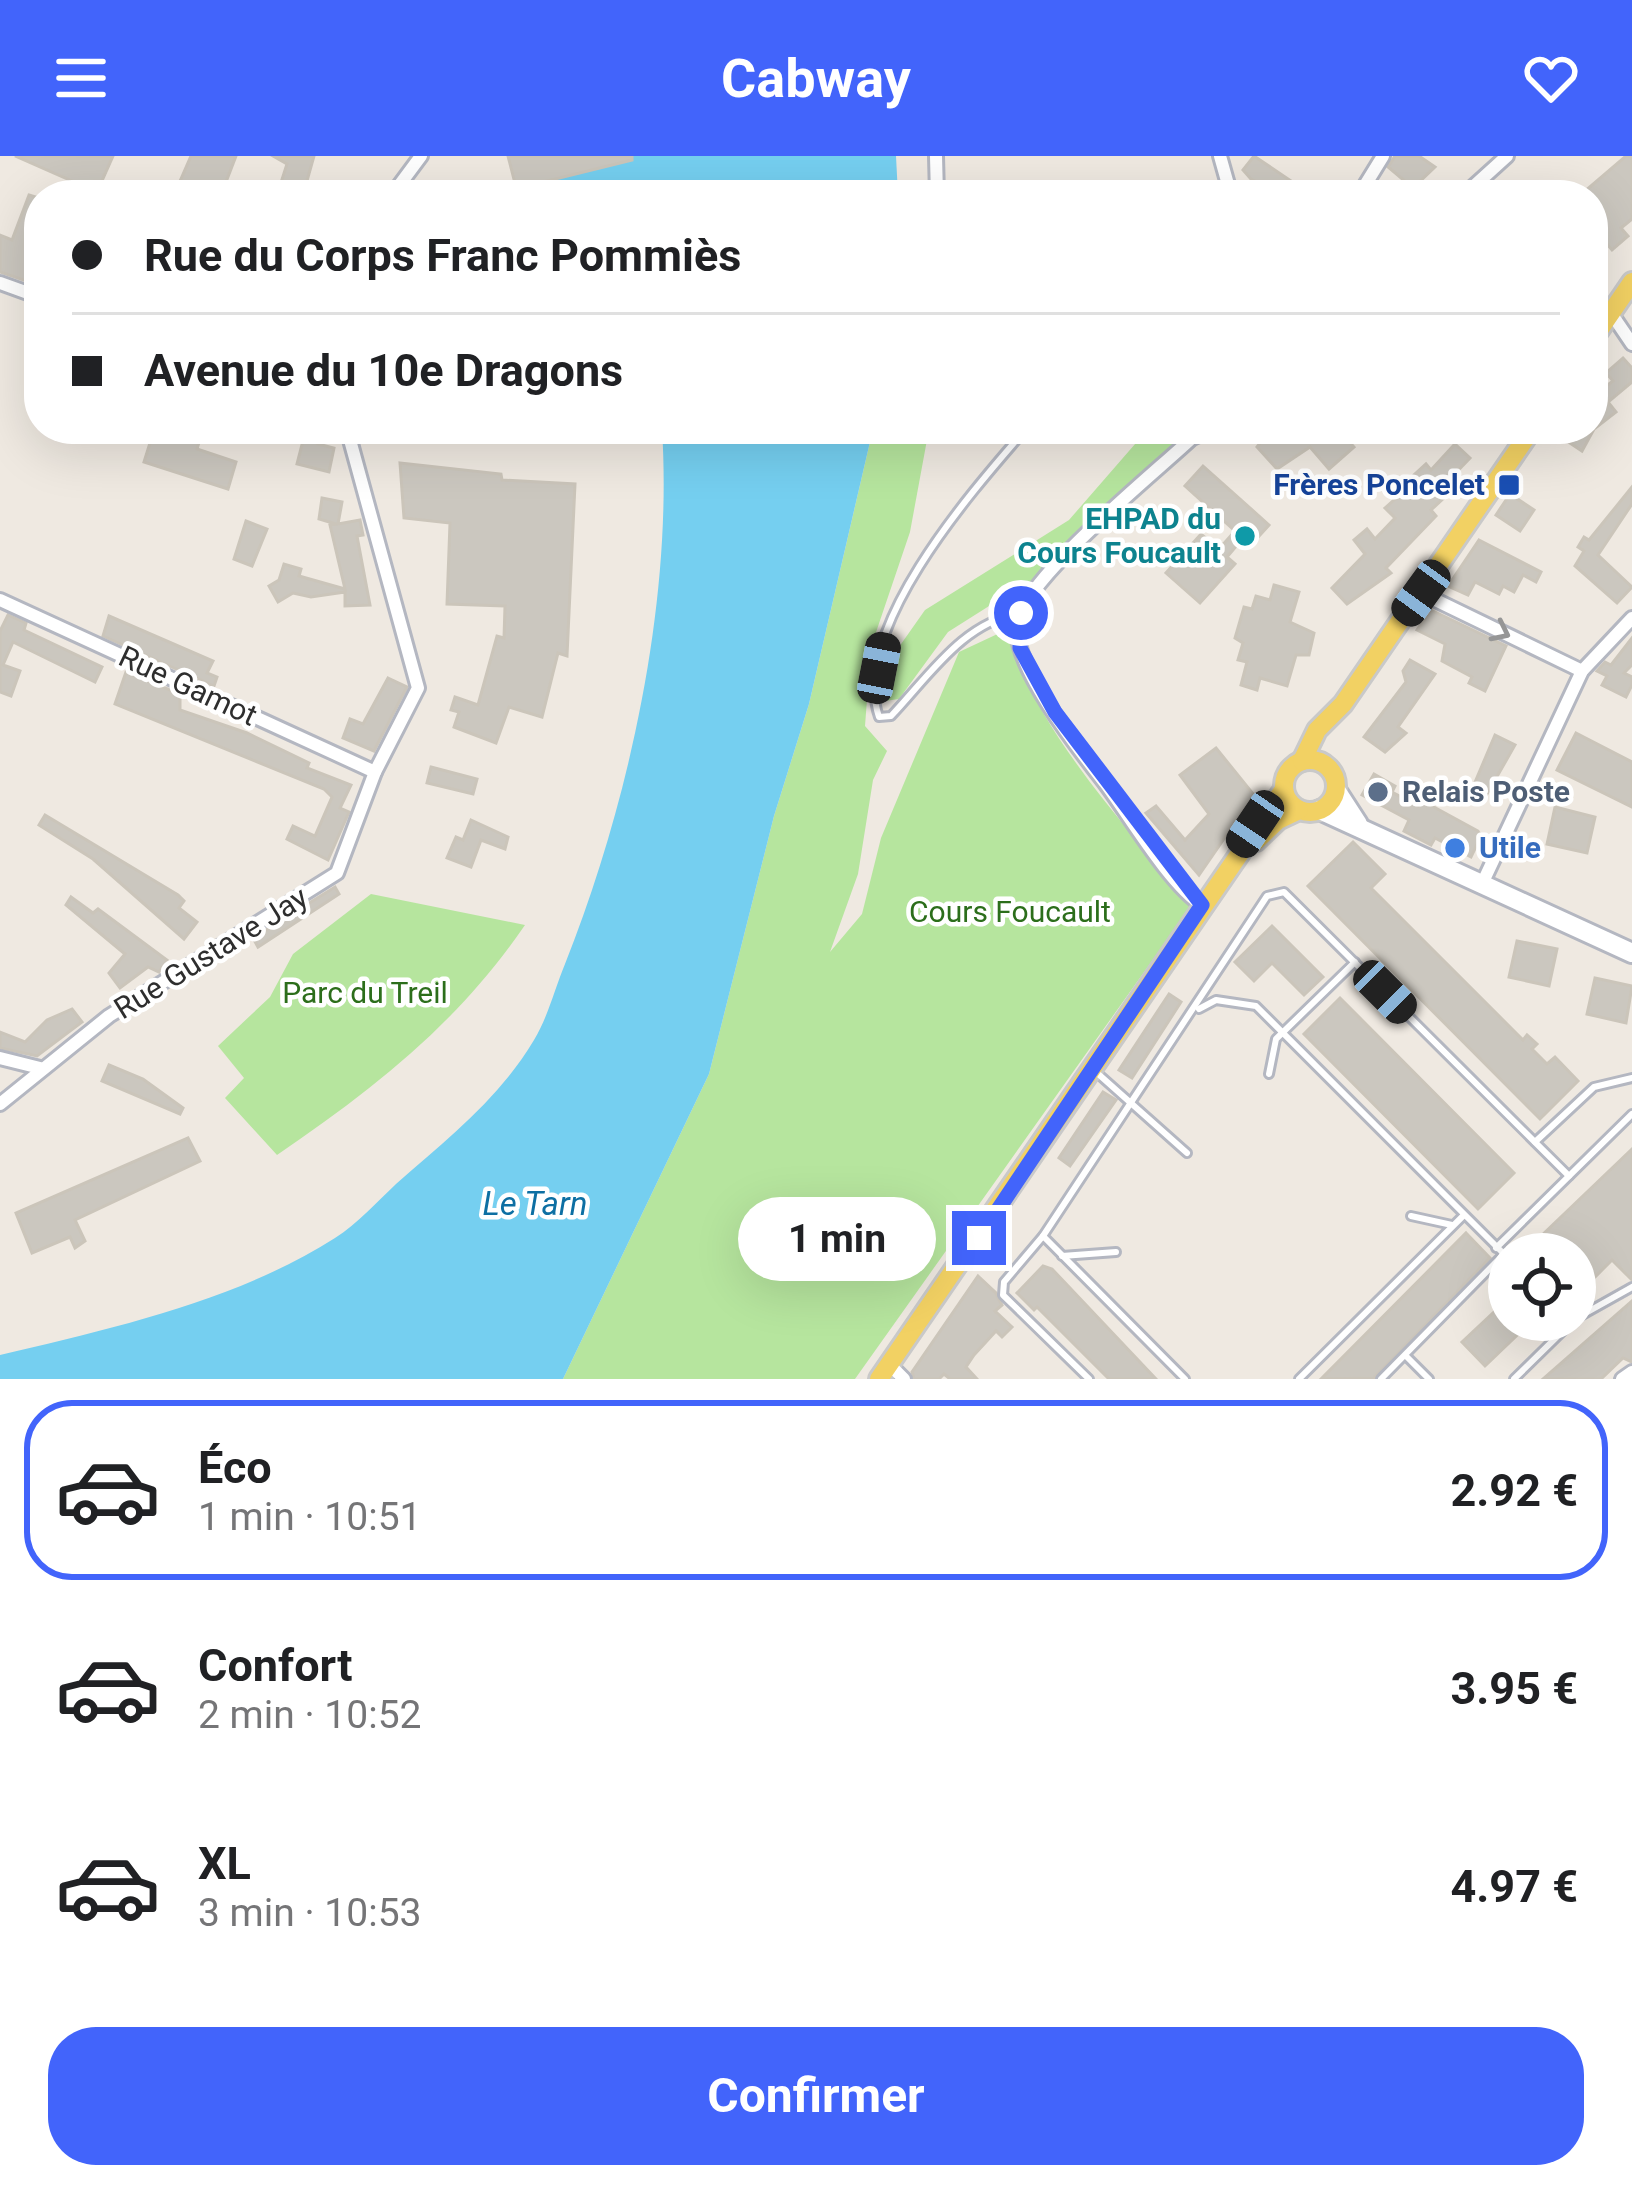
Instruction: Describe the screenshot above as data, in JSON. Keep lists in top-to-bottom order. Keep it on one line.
{"streets":{"street":["Rue Gamot","Rue Gustave Jay"]},"crossings":[["Rue Gamot","Rue Gustave Jay"]],"water":["Le Tarn"],"parks":["Cours Foucault","Parc du Treil"],"places":{"transit":["Frères Poncelet"],"other":["EHPAD du Cours Foucault","Relais Poste","Utile"]},"page":{"header":"Cabway","banner":["Rue du Corps Franc Pommiès","Avenue du 10e Dragons"],"bubble":"1 min","list":[{"name":"Éco","note":"1 min · 10:51","value":"2.92 €"},{"name":"Confort","note":"2 min · 10:52","value":"3.95 €"},{"name":"XL","note":"3 min · 10:53","value":"4.97 €"}],"buttons":"Confirmer"}}
